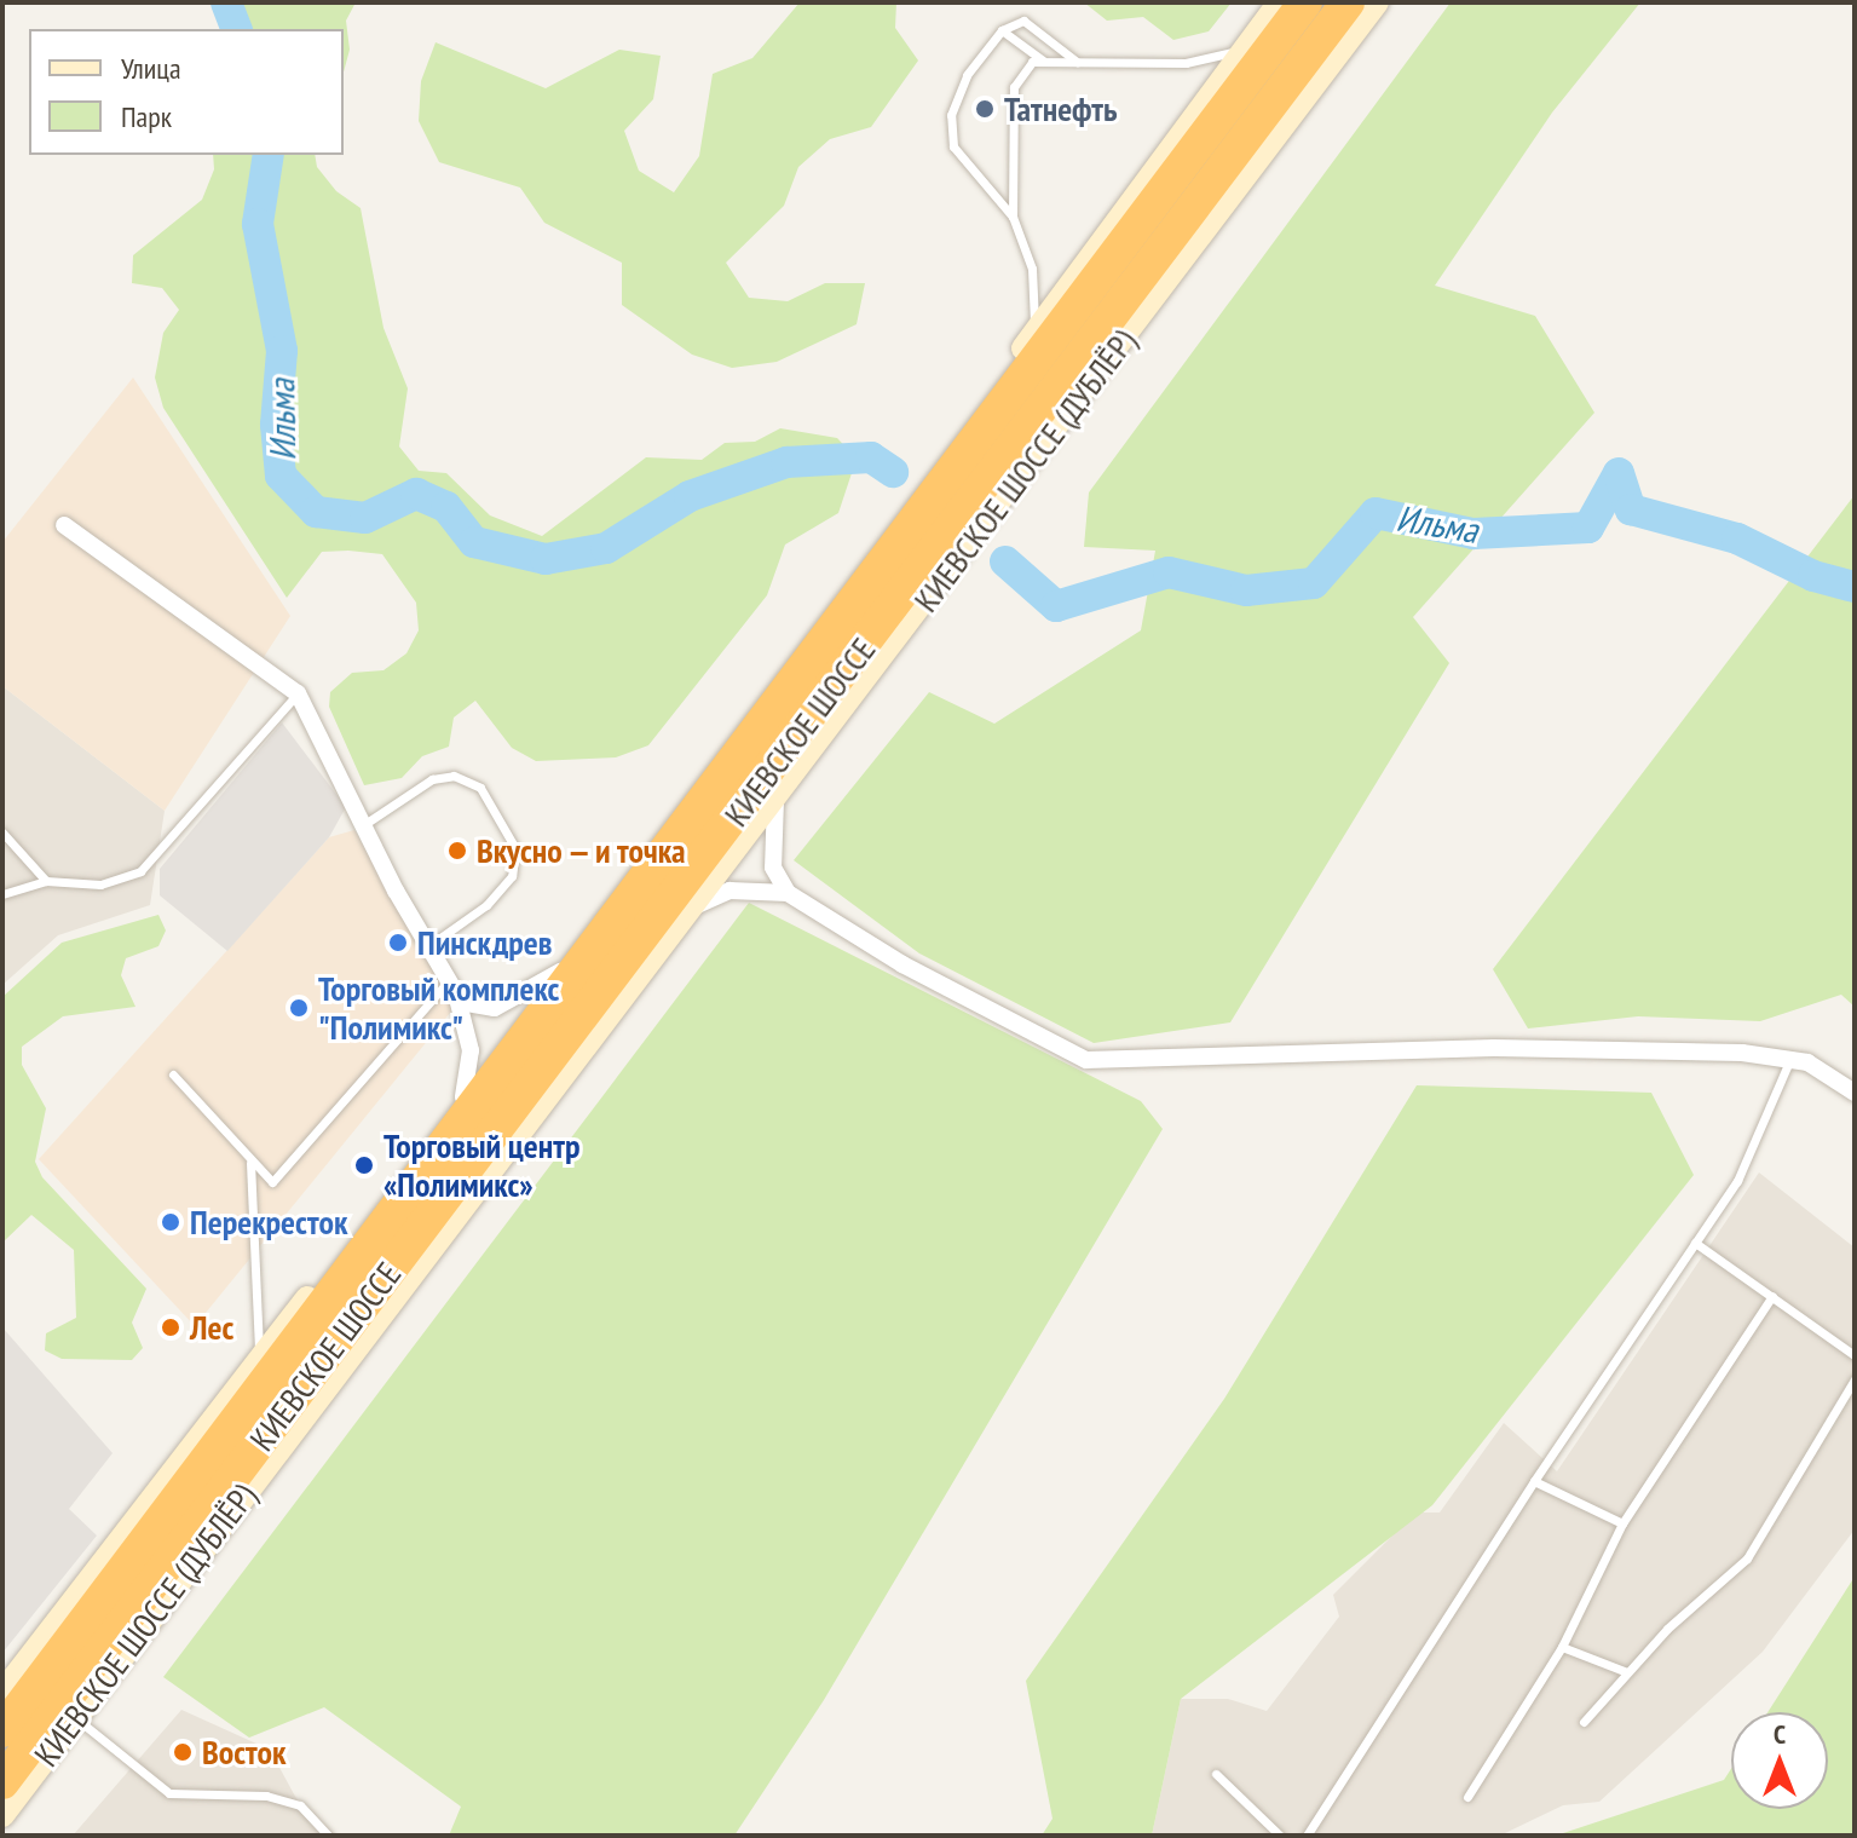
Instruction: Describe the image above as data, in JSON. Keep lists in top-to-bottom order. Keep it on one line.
{"streets":{"highway":["КИЕВСКОЕ ШОССЕ"],"main road":["КИЕВСКОЕ ШОССЕ (ДУБЛЁР)"]},"crossings":[["КИЕВСКОЕ ШОССЕ (ДУБЛЁР)","КИЕВСКОЕ ШОССЕ"]],"water":["Ильма"],"places":["Татнефть","Вкусно — и точка","Пинскдрев","Торговый комплекс \"Полимикс\"","Торговый центр «Полимикс»","Перекресток","Лес","Восток"],"legend":["Улица","Парк"],"north":"top"}
